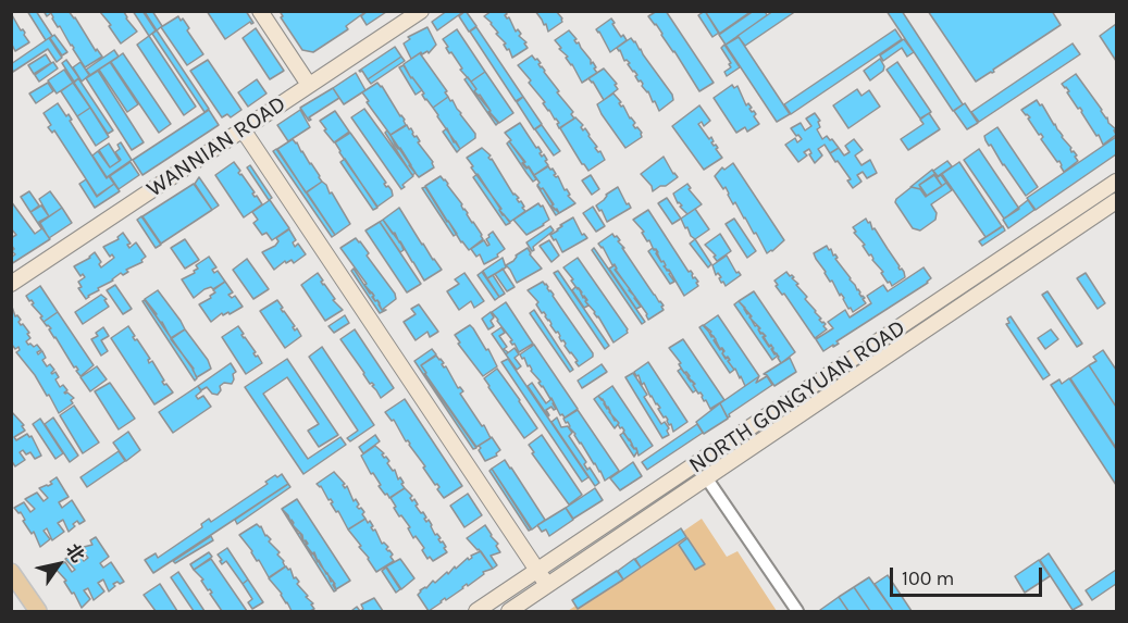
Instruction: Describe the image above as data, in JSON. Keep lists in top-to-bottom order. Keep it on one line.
{"streets":{"main road":["WANNIAN ROAD","NORTH GONGYUAN ROAD"]},"scale_bar":"100 m","north":"top right"}
